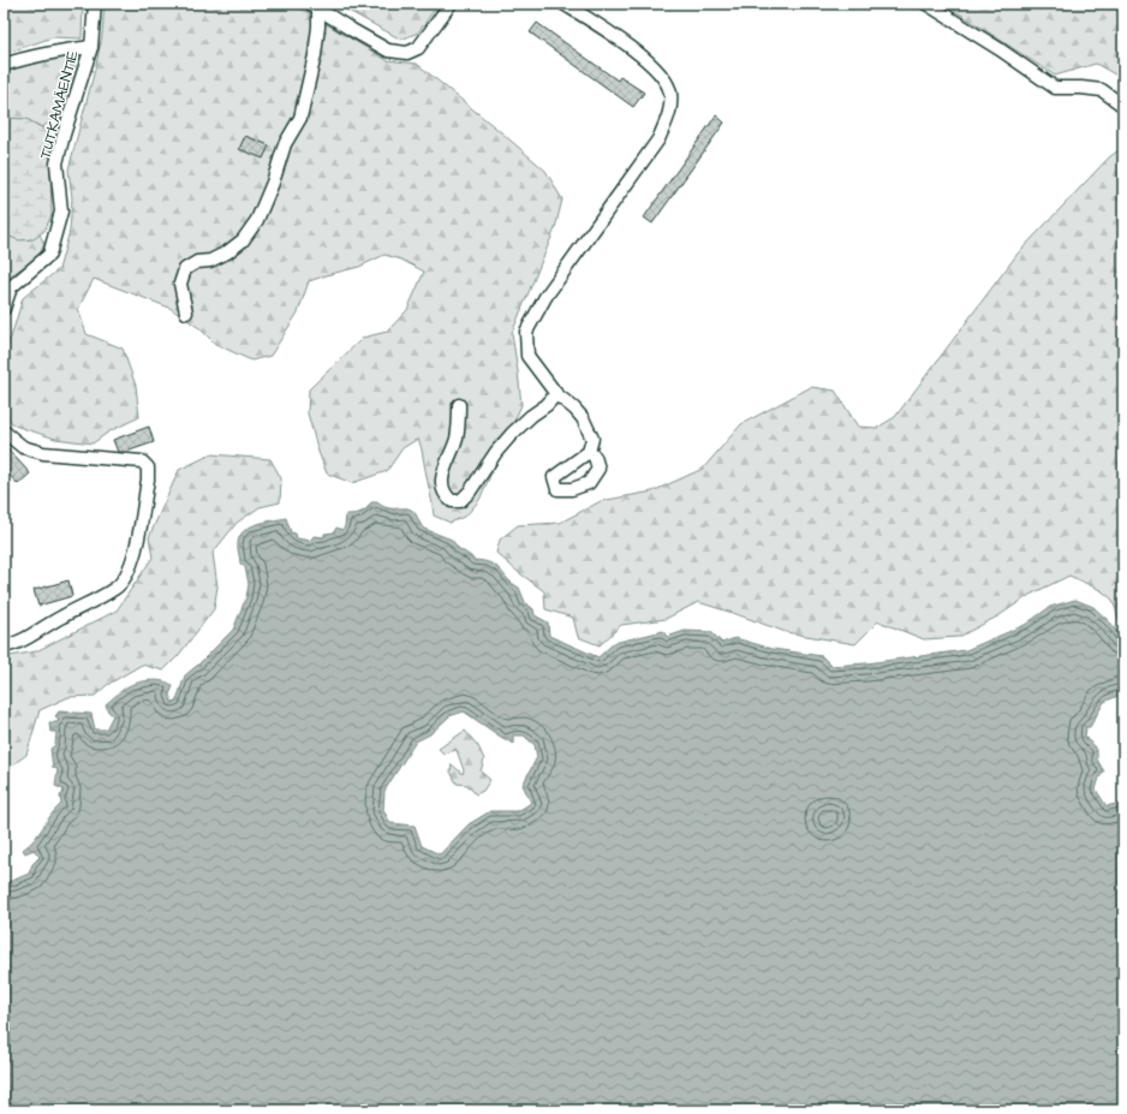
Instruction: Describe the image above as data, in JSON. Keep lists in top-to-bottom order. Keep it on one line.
{"streets":{"street":["TUTKAMÄENTIE"]}}
